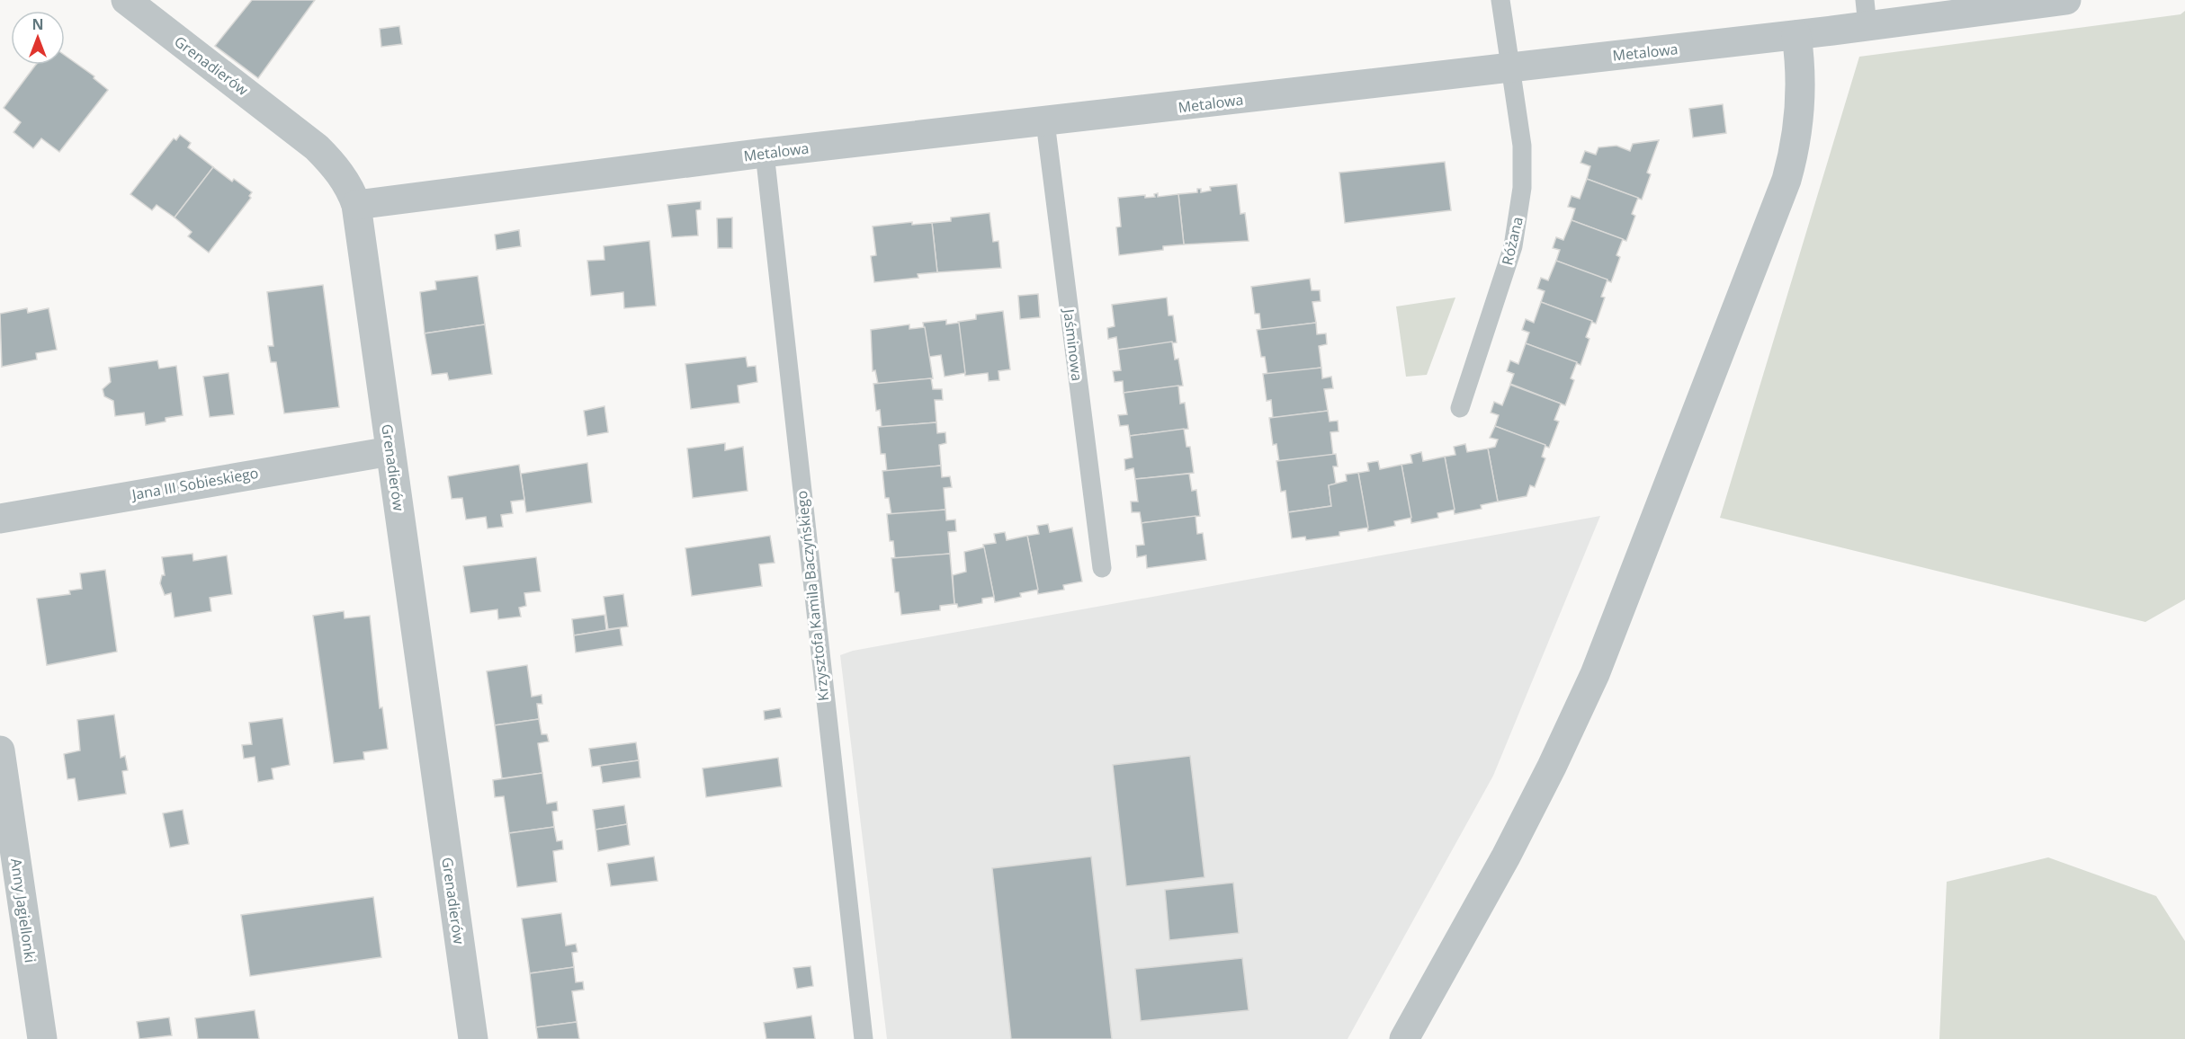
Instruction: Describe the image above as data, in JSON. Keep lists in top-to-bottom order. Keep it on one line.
{"streets":{"street":["Metalowa","Grenadierów","Jana III Sobieskiego","Anny Jagiellonki"],"lane":["Różana","Jaśminowa","Krzysztofa Kamila Baczyńskiego"]},"crossings":[["Metalowa","Grenadierów"],["Metalowa","Różana"],["Metalowa","Jaśminowa"],["Metalowa","Krzysztofa Kamila Baczyńskiego"],["Grenadierów","Jana III Sobieskiego"]],"north":"top"}
